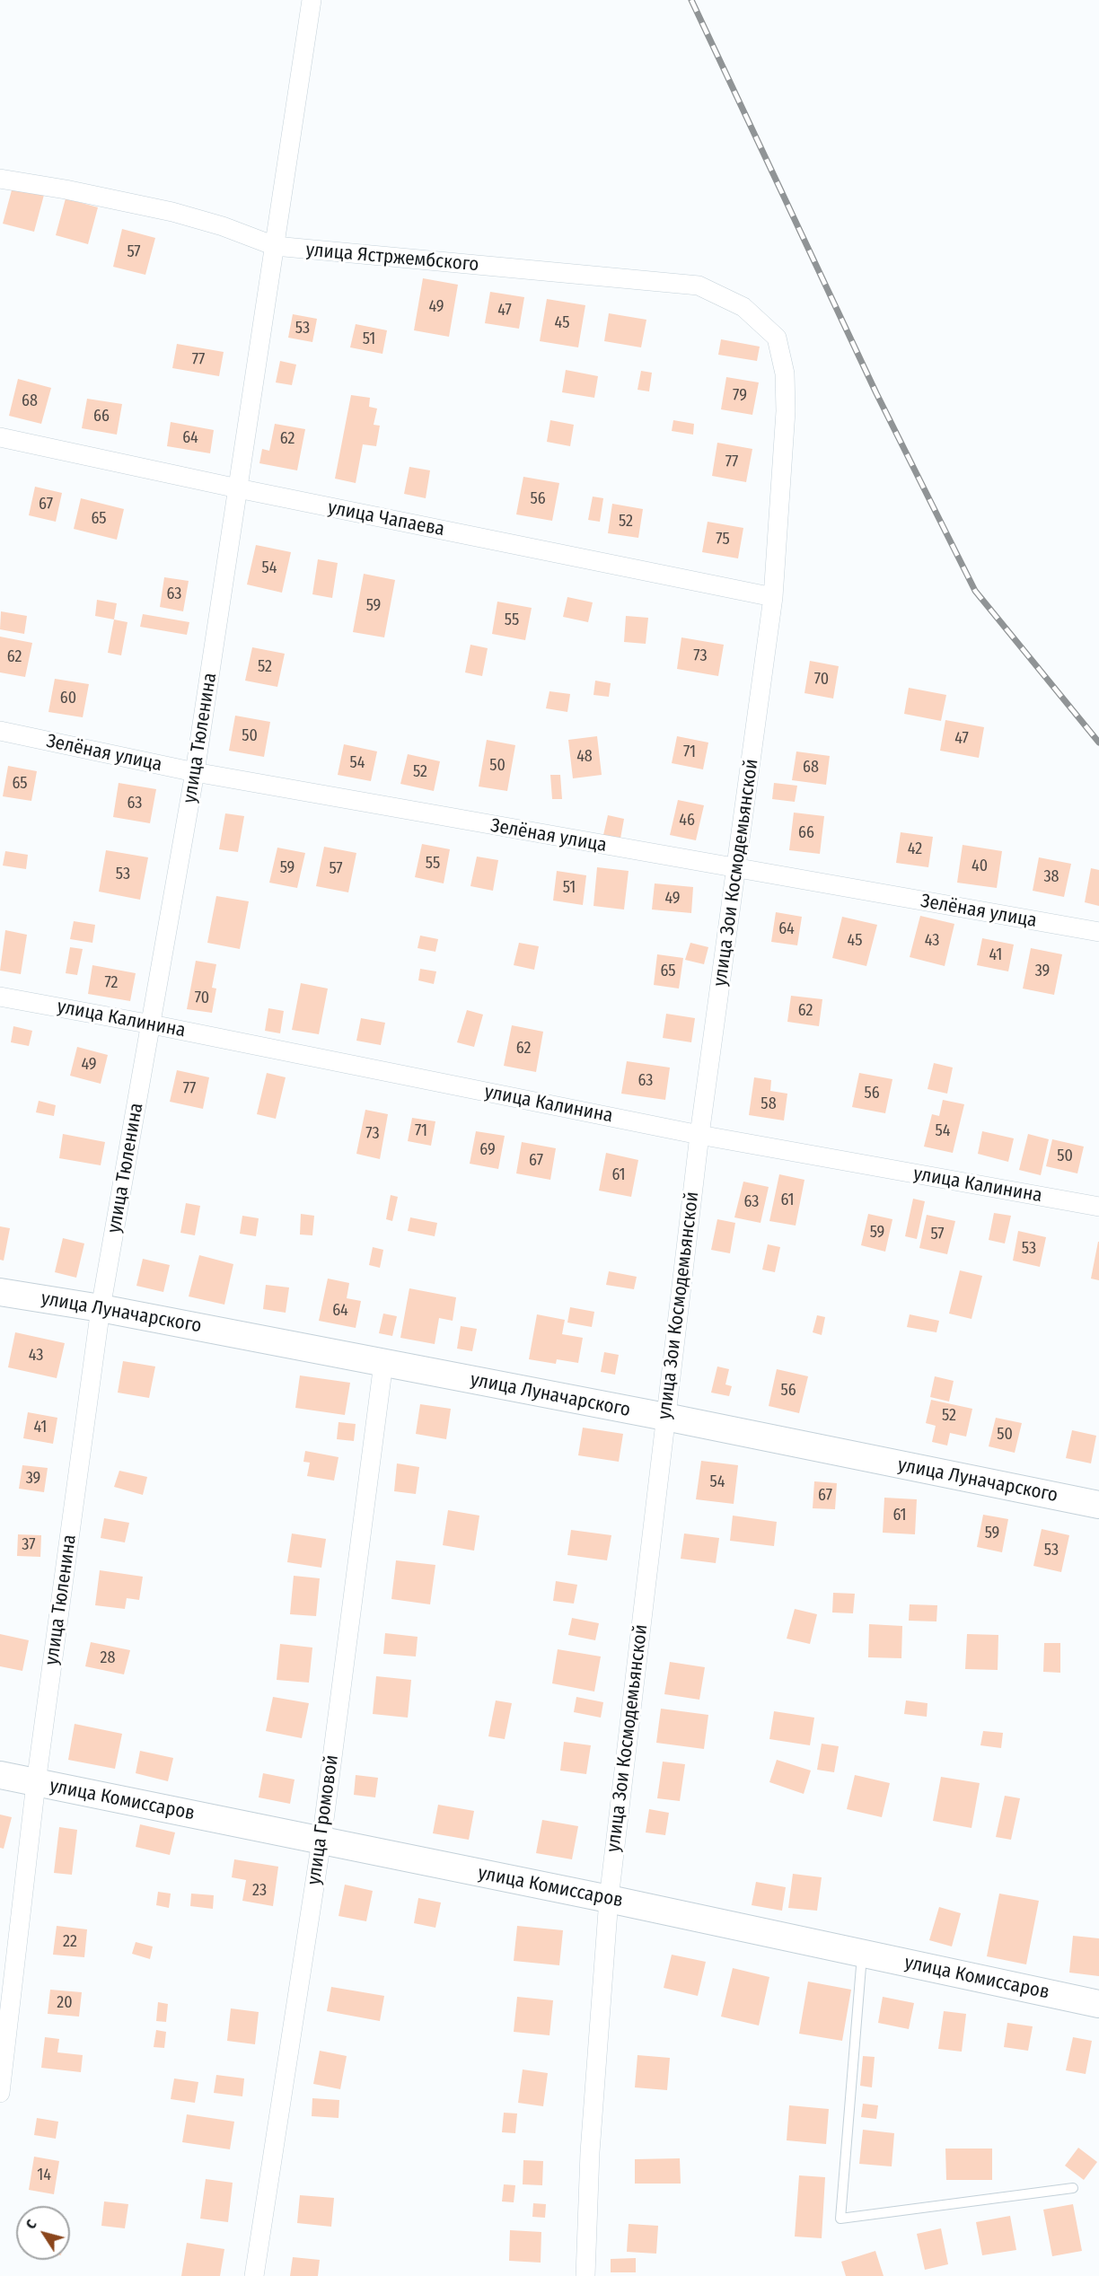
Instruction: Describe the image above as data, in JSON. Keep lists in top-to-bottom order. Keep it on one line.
{"streets":{"main road":["улица Луначарского","улица Комиссаров"],"street":["улица Ястржембского","улица Чапаева","улица Тюленина","Зелёная улица","улица Зои Космодемьянской","улица Калинина","улица Громовой"]},"crossings":[["улица Ястржембского","улица Тюленина"],["улица Ястржембского","улица Зои Космодемьянской"],["улица Чапаева","улица Тюленина"],["улица Чапаева","улица Зои Космодемьянской"],["улица Тюленина","Зелёная улица"],["улица Тюленина","улица Калинина"],["улица Тюленина","улица Луначарского"],["улица Тюленина","улица Комиссаров"],["Зелёная улица","улица Зои Космодемьянской"],["улица Зои Космодемьянской","улица Калинина"],["улица Зои Космодемьянской","улица Луначарского"],["улица Зои Космодемьянской","улица Комиссаров"],["улица Луначарского","улица Громовой"],["улица Комиссаров","улица Громовой"]],"house_numbers":["57","49","47","45","53","51","77","79","68","66","64","62","77","56","67","65","52","75","54","63","59","55","73","62","52","70","60","50","47","71","48","54","50","68","52","65","63","46","66","42","55","40","59","57","53","38","51","49","64","45","43","41","65","39","72","70","62","62","49","63","77","56","58","71","54","73","69","50","67","61","61","63","59","57","53","64","43","56","52","41","50","39","54","67","61","59","37","53","28","23","22","20","14"],"north":"top left"}
